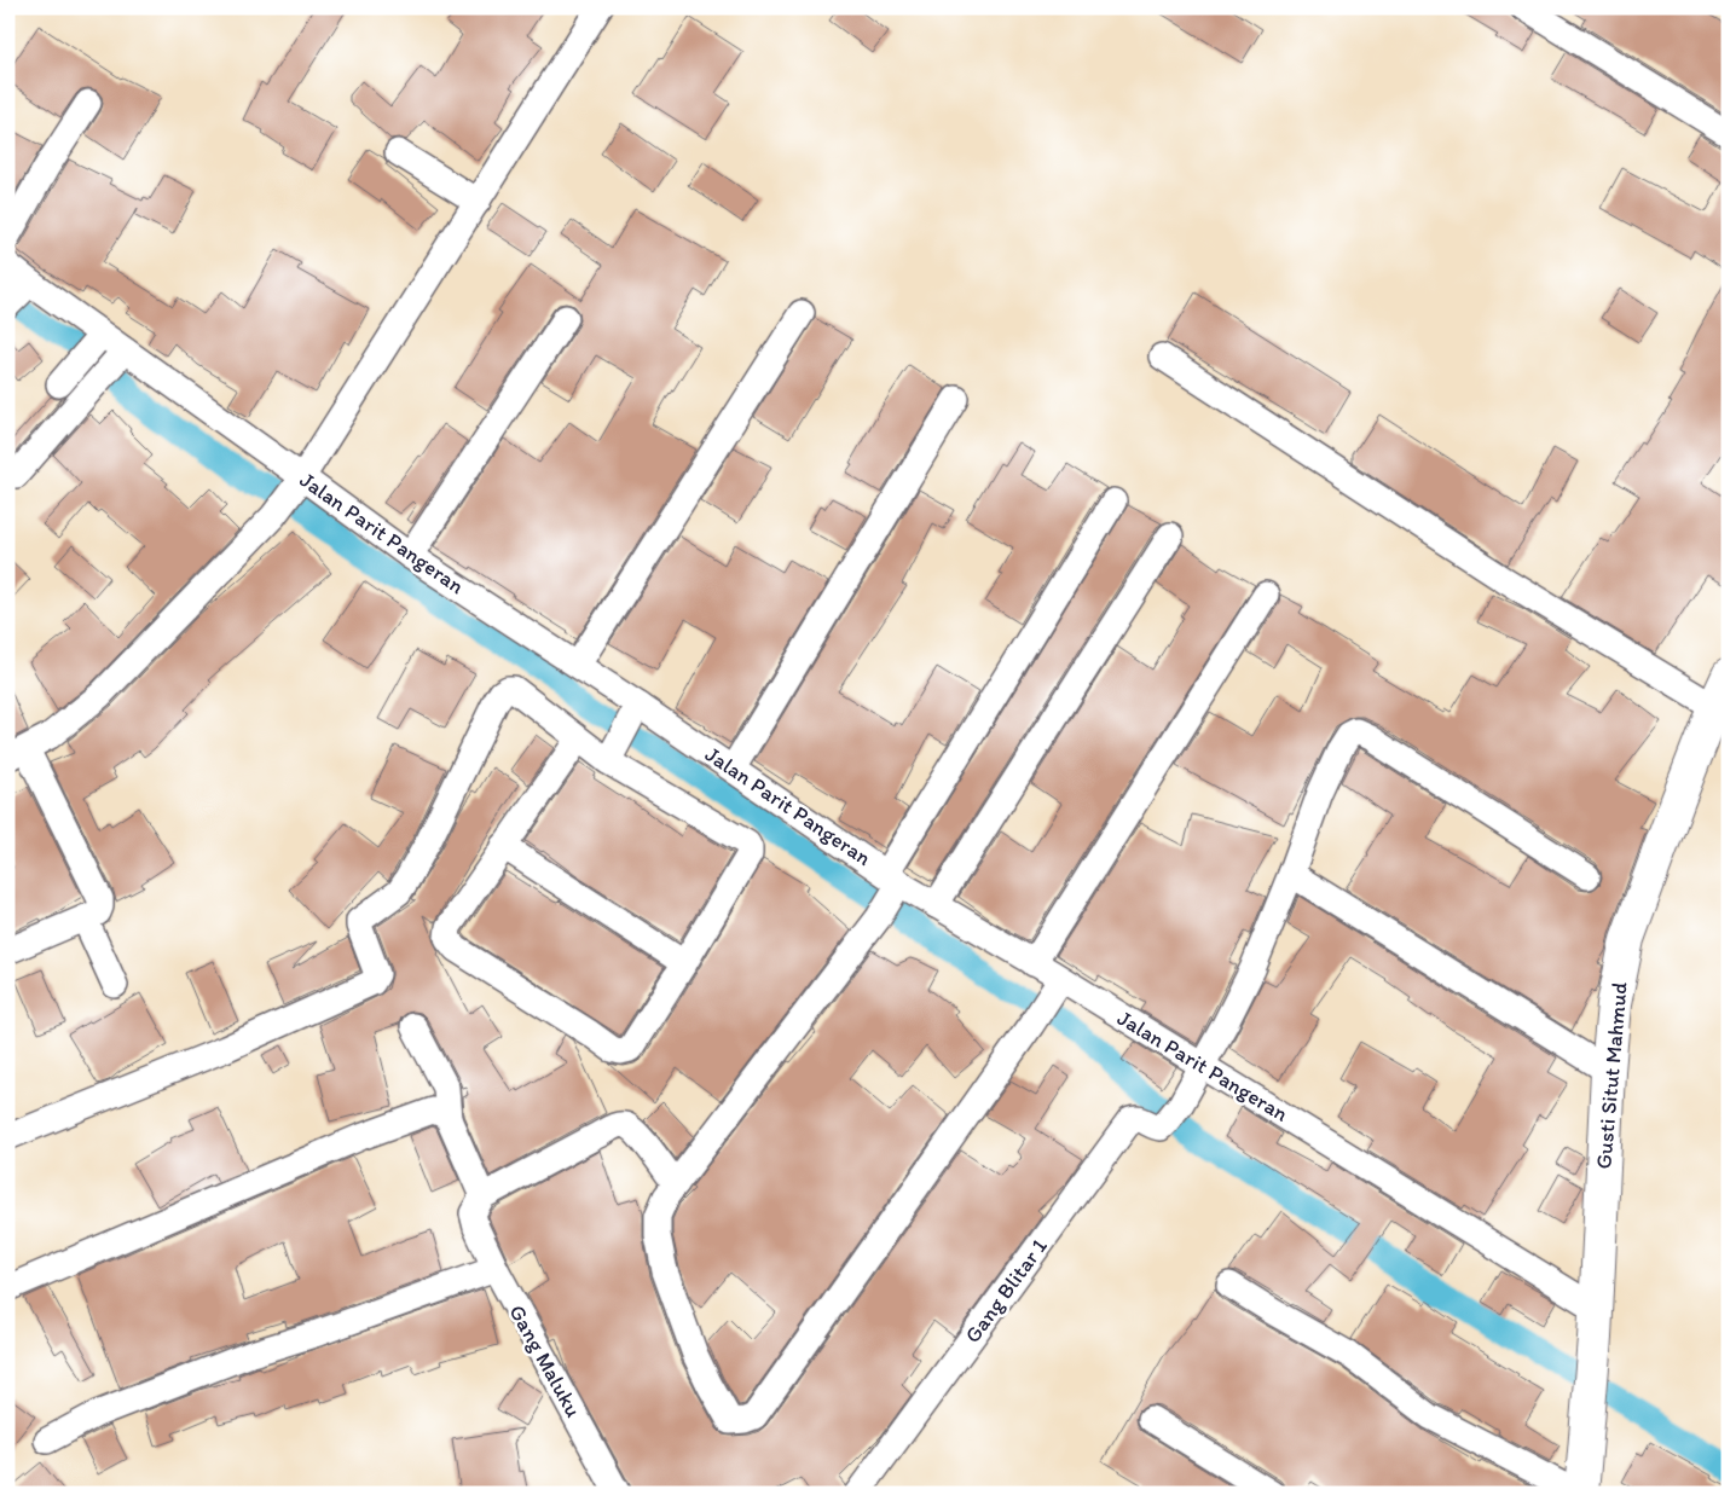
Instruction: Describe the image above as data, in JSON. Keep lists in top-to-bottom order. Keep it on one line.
{"streets":{"highway":["Gusti Situt Mahmud"],"street":["Jalan Parit Pangeran","Gang Blitar 1","Gang Maluku"]},"crossings":[["Jalan Parit Pangeran","Gusti Situt Mahmud"],["Jalan Parit Pangeran","Gang Blitar 1"]]}
